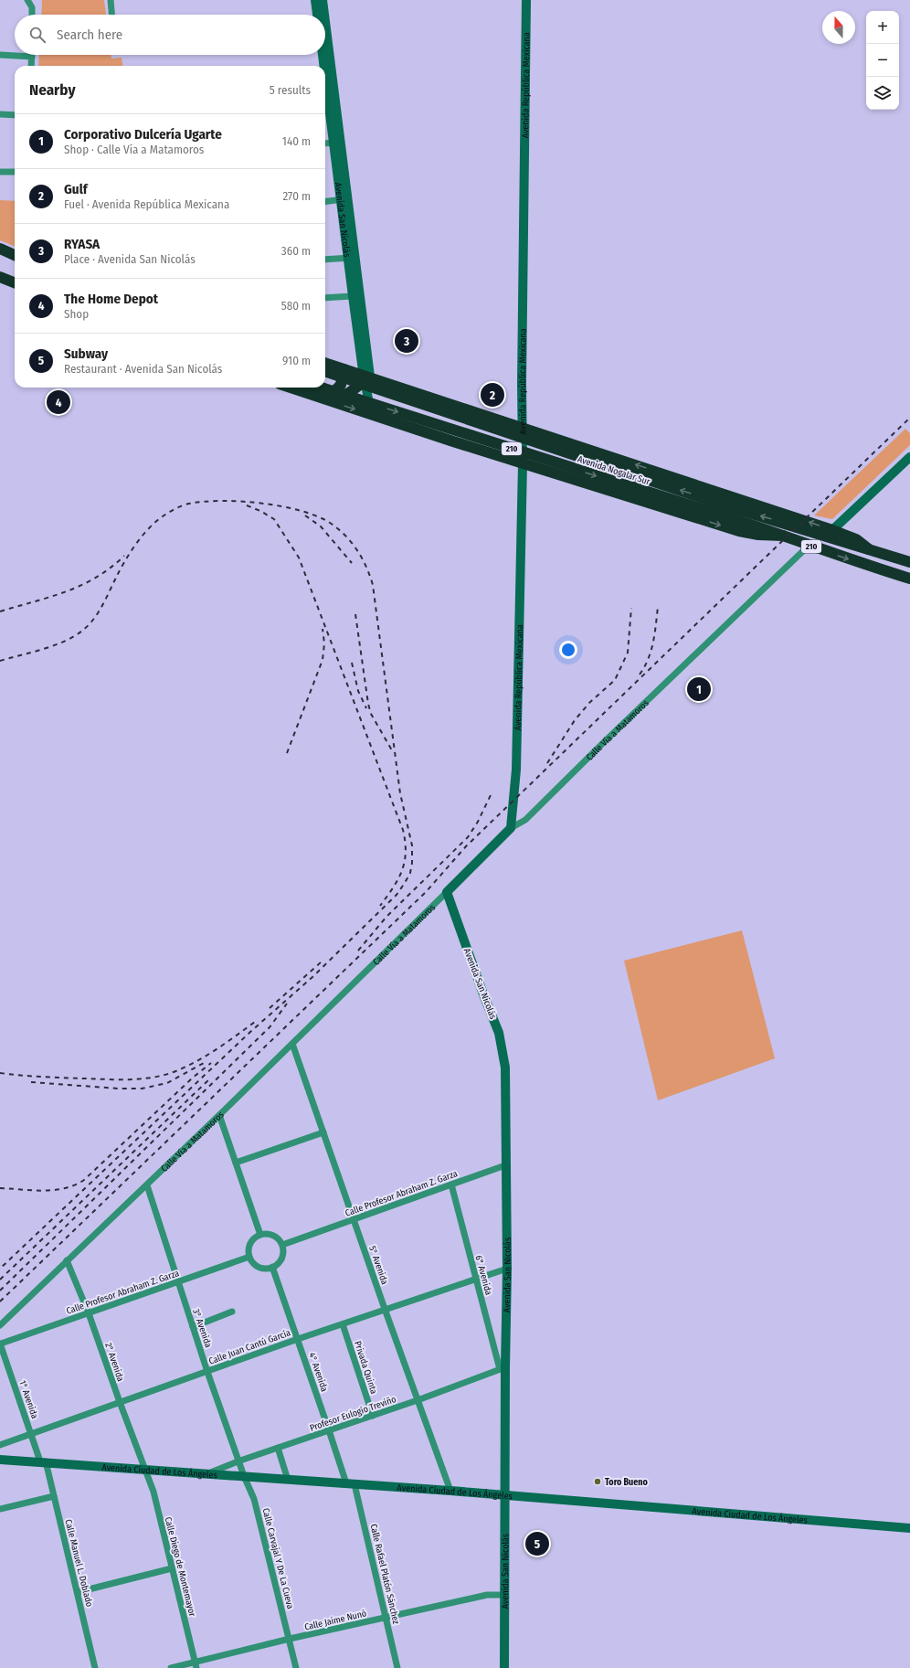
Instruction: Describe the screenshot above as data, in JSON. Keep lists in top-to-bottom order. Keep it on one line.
{"streets":{"highway":["210","Avenida Nogalar Sur"],"street":["Avenida República Mexicana","Avenida San Nicolás","Calle Vía a Matamoros","Calle Profesor Abraham Z. Garza","5° Avenida","6° Avenida","3° Avenida","Calle Juan Cantú García","2° Avenida","Privada Quinta","4° Avenida","1° Avenida","Profesor Eulogio Treviño","Avenida Ciudad de Los Ángeles","Calle Carvajal Y De La Cueva","Calle Manuel L. Doblado","Calle Diego de Montemayor","Calle Rafael Platón Sánchez","Calle Jaime Nunó"]},"crossings":[["Avenida República Mexicana","Calle Vía a Matamoros"],["Avenida San Nicolás","Calle Vía a Matamoros"],["Avenida San Nicolás","Calle Profesor Abraham Z. Garza"],["Avenida San Nicolás","6° Avenida"],["Avenida San Nicolás","Calle Juan Cantú García"],["Avenida San Nicolás","Profesor Eulogio Treviño"],["Avenida San Nicolás","Avenida Ciudad de Los Ángeles"],["Avenida San Nicolás","Calle Jaime Nunó"],["Avenida Nogalar Sur","Calle Vía a Matamoros"],["Calle Vía a Matamoros","5° Avenida"],["Calle Vía a Matamoros","3° Avenida"],["Calle Vía a Matamoros","2° Avenida"],["Calle Profesor Abraham Z. Garza","5° Avenida"],["Calle Profesor Abraham Z. Garza","6° Avenida"],["Calle Profesor Abraham Z. Garza","3° Avenida"],["Calle Profesor Abraham Z. Garza","2° Avenida"],["Calle Profesor Abraham Z. Garza","4° Avenida"],["Calle Profesor Abraham Z. Garza","1° Avenida"],["5° Avenida","Calle Juan Cantú García"],["5° Avenida","Profesor Eulogio Treviño"],["5° Avenida","Avenida Ciudad de Los Ángeles"],["6° Avenida","Calle Juan Cantú García"],["6° Avenida","Profesor Eulogio Treviño"],["3° Avenida","Calle Juan Cantú García"],["3° Avenida","Profesor Eulogio Treviño"],["3° Avenida","Avenida Ciudad de Los Ángeles"],["3° Avenida","Calle Carvajal Y De La Cueva"],["Calle Juan Cantú García","2° Avenida"],["Calle Juan Cantú García","Privada Quinta"],["Calle Juan Cantú García","4° Avenida"],["Calle Juan Cantú García","1° Avenida"],["2° Avenida","Avenida Ciudad de Los Ángeles"],["2° Avenida","Calle Diego de Montemayor"],["Privada Quinta","Profesor Eulogio Treviño"],["4° Avenida","Profesor Eulogio Treviño"],["4° Avenida","Avenida Ciudad de Los Ángeles"],["4° Avenida","Calle Rafael Platón Sánchez"],["1° Avenida","Avenida Ciudad de Los Ángeles"],["1° Avenida","Calle Manuel L. Doblado"],["Profesor Eulogio Treviño","Avenida Ciudad de Los Ángeles"],["Avenida Ciudad de Los Ángeles","Calle Carvajal Y De La Cueva"],["Avenida Ciudad de Los Ángeles","Calle Manuel L. Doblado"],["Avenida Ciudad de Los Ángeles","Calle Diego de Montemayor"],["Avenida Ciudad de Los Ángeles","Calle Rafael Platón Sánchez"],["Calle Carvajal Y De La Cueva","Calle Jaime Nunó"],["Calle Diego de Montemayor","Calle Jaime Nunó"],["Calle Rafael Platón Sánchez","Calle Jaime Nunó"]],"places":["Toro Bueno"],"north":"top","page":{"map_buttons":["+","−"],"search":"Search here","heading":["Nearby","5 results"],"list":[{"mark":"1","name":"Corporativo Dulcería Ugarte","note":"Shop · Calle Vía a Matamoros","value":"140 m"},{"mark":"2","name":"Gulf","note":"Fuel · Avenida República Mexicana","value":"270 m"},{"mark":"3","name":"RYASA","note":"Place · Avenida San Nicolás","value":"360 m"},{"mark":"4","name":"The Home Depot","note":"Shop","value":"580 m"},{"mark":"5","name":"Subway","note":"Restaurant · Avenida San Nicolás","value":"910 m"}],"pins":["3","2","4","1","5"]}}
